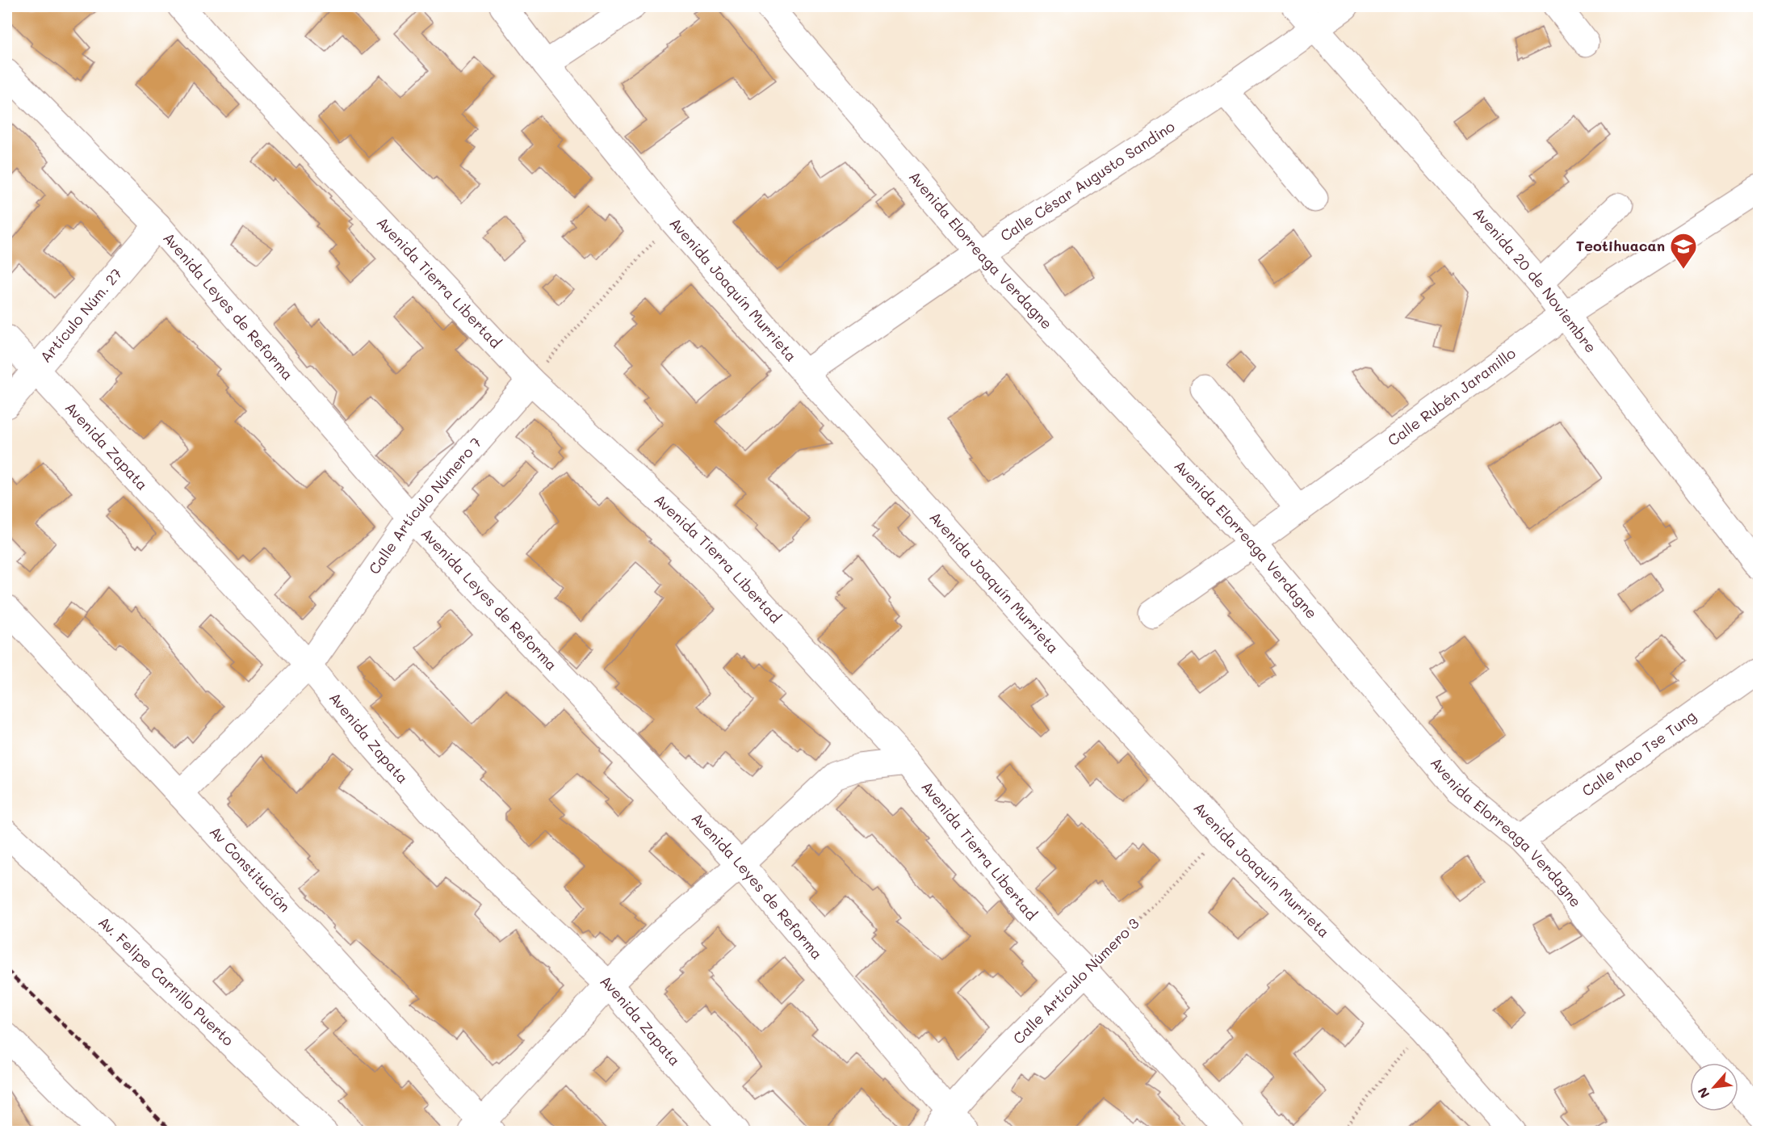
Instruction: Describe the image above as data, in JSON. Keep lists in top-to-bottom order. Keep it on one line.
{"streets":{"street":["Calle César Augusto Sandino","Avenida Elorreaga Verdagne","Avenida 20 de Noviembre","Avenida Tierra Libertad","Avenida Joaquín Murrieta","Avenida Leyes de Reforma","Artículo Núm. 27","Calle Rubén Jaramillo","Avenida Zapata","Calle Artículo Número 7","Calle Mao Tse Tung","Av Constitución","Calle Artículo Número 3","Av. Felipe Carrillo Puerto"]},"crossings":[["Calle César Augusto Sandino","Avenida Elorreaga Verdagne"],["Calle César Augusto Sandino","Avenida 20 de Noviembre"],["Calle César Augusto Sandino","Avenida Joaquín Murrieta"],["Avenida Elorreaga Verdagne","Calle Rubén Jaramillo"],["Avenida Elorreaga Verdagne","Calle Mao Tse Tung"],["Avenida 20 de Noviembre","Calle Rubén Jaramillo"],["Avenida Tierra Libertad","Calle Artículo Número 7"],["Avenida Tierra Libertad","Calle Artículo Número 3"],["Avenida Joaquín Murrieta","Calle Artículo Número 3"],["Avenida Leyes de Reforma","Artículo Núm. 27"],["Avenida Leyes de Reforma","Calle Artículo Número 7"],["Avenida Leyes de Reforma","Calle Artículo Número 3"],["Artículo Núm. 27","Avenida Zapata"],["Avenida Zapata","Calle Artículo Número 7"],["Calle Artículo Número 7","Av Constitución"]],"places":{"school or university":["Teotihuacan"]},"north":"bottom left"}
